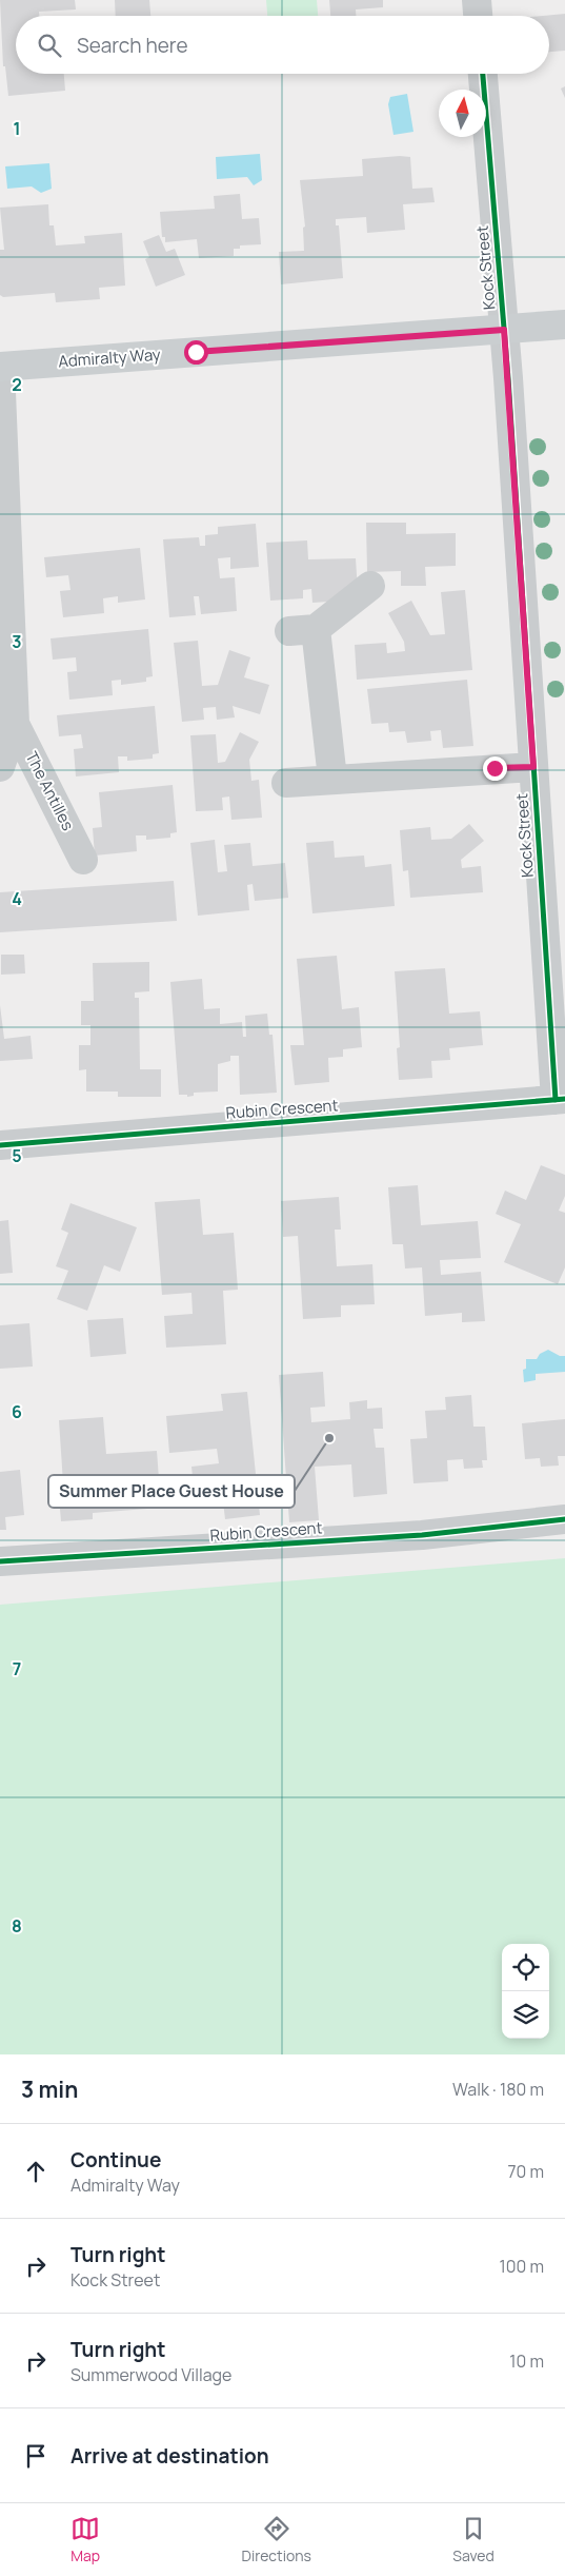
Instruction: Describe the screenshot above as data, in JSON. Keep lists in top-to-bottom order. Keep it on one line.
{"streets":{"main road":["Admiralty Way"],"street":["Kock Street","The Antilles","Rubin Crescent"]},"crossings":[["Kock Street","Admiralty Way"],["Kock Street","Rubin Crescent"],["Admiralty Way","The Antilles"]],"places":["Summer Place Guest House"],"north":"top","page":{"search":"Search here","heading":["3 min","Walk · 180 m"],"list":[["Continue","Admiralty Way","70 m"],["Turn right","Kock Street","100 m"],["Turn right","Summerwood Village","10 m"],"Arrive at destination"],"nav":["Map","Directions","Saved"]},"grid":{"rows":["1","2","3","4","5","6","7","8"]}}
